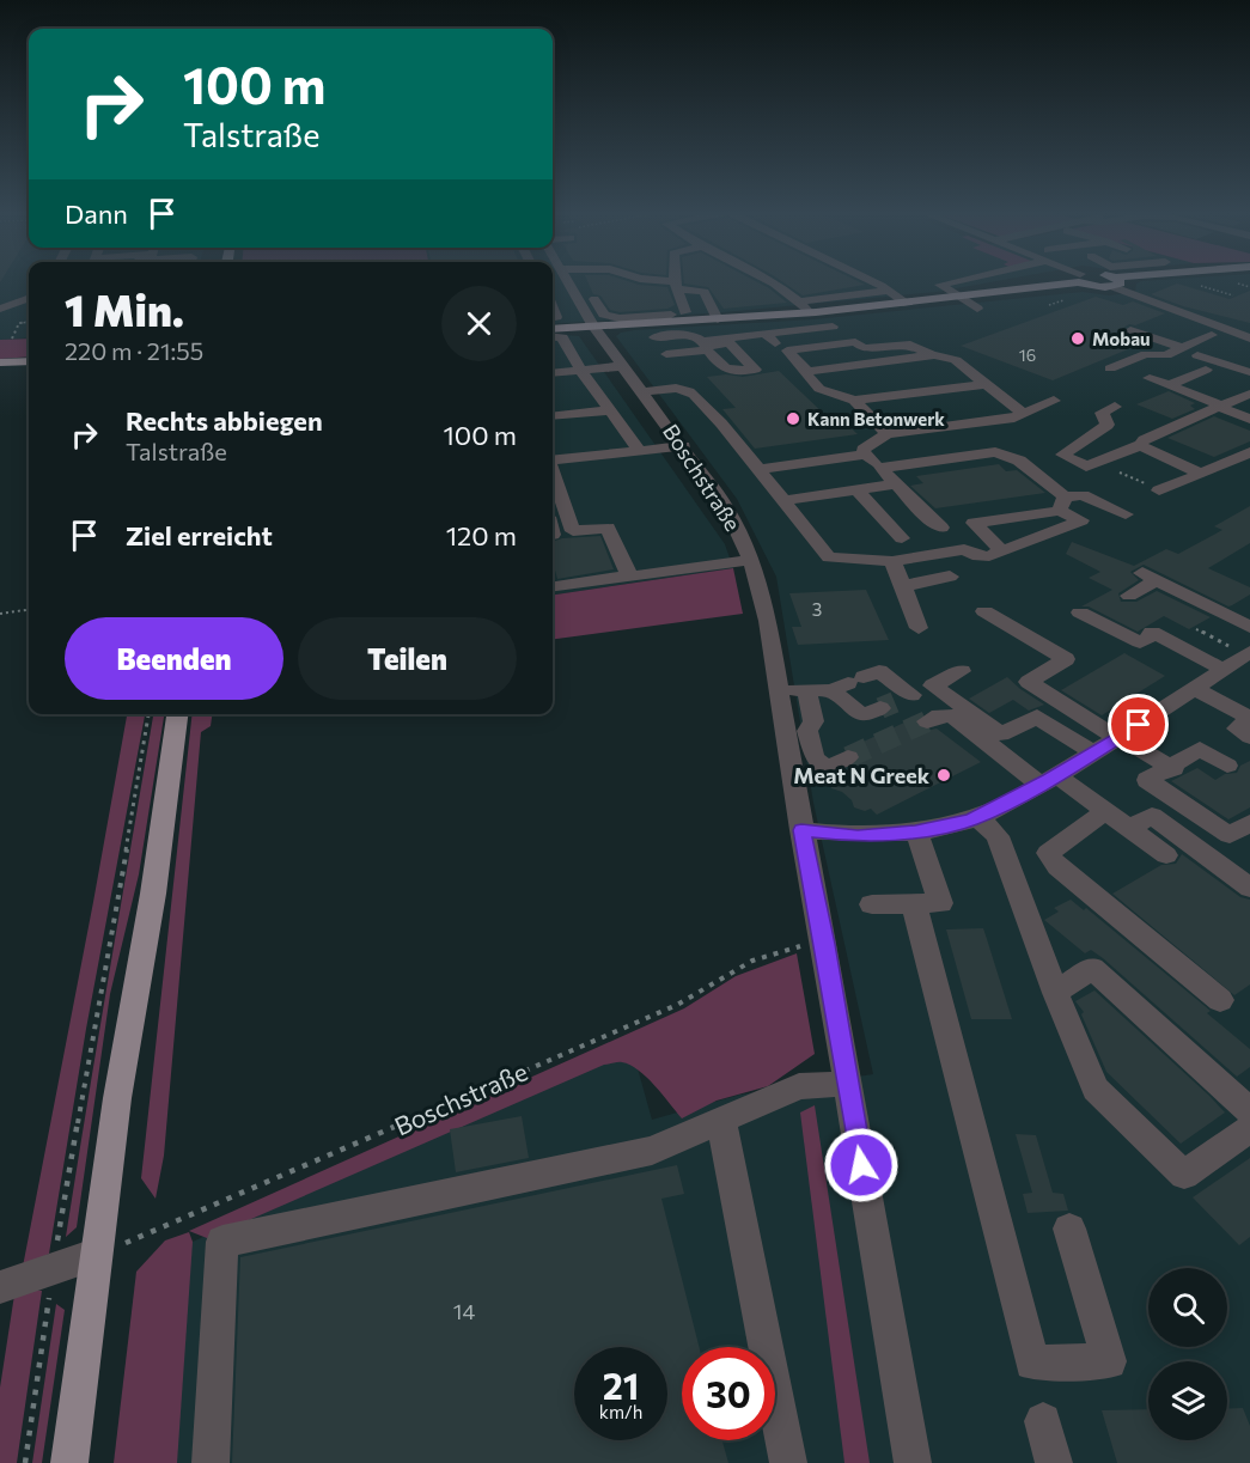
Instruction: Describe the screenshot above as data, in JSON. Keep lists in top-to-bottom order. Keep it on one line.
{"streets":{"street":["Boschstraße"]},"places":["Mobau","Kann Betonwerk","Meat N Greek"],"house_numbers":["16","3","14"],"page":{"turn":["100 m","Talstraße"],"then":"Dann","heading":["1 Min.","220 m · 21:55"],"list":[{"name":"Rechts abbiegen","note":"Talstraße","value":"100 m"},{"name":"Ziel erreicht","value":"120 m"}],"buttons":["Beenden","Teilen"],"speed":"21 km/h","limit":"30"}}
